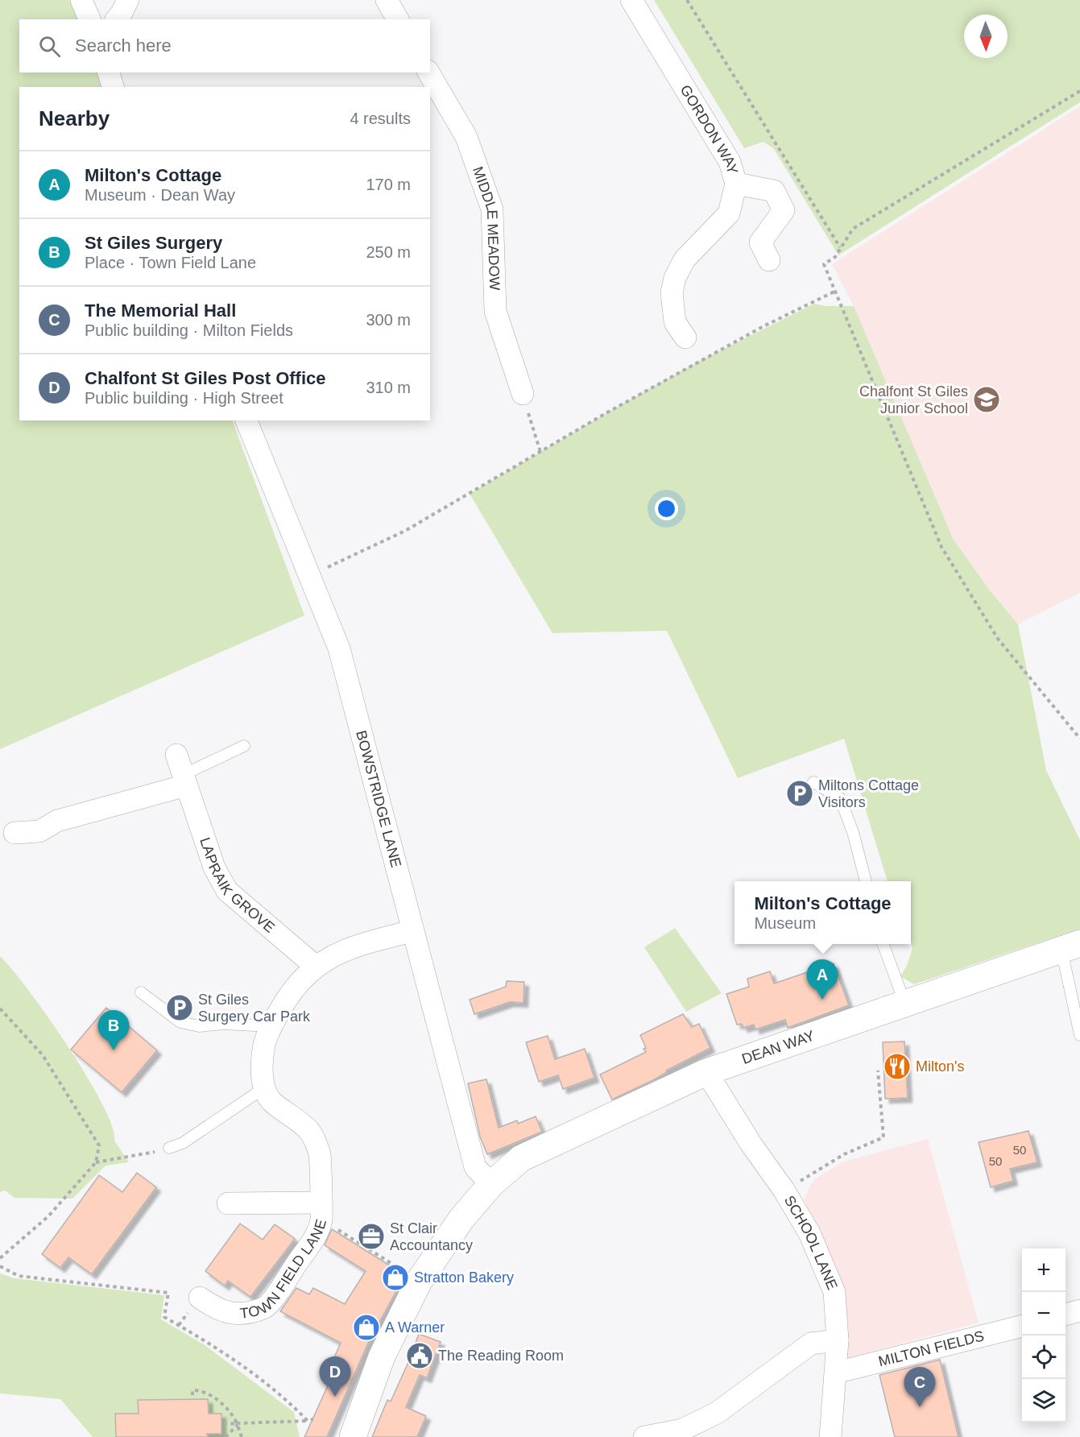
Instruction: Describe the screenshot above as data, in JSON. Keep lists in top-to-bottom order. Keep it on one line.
{"streets":{"street":["GORDON WAY","MIDDLE MEADOW","BOWSTRIDGE LANE","LAPRAIK GROVE","DEAN WAY","SCHOOL LANE","TOWN FIELD LANE","MILTON FIELDS"]},"crossings":[["BOWSTRIDGE LANE","DEAN WAY"],["BOWSTRIDGE LANE","TOWN FIELD LANE"],["LAPRAIK GROVE","TOWN FIELD LANE"],["DEAN WAY","SCHOOL LANE"],["SCHOOL LANE","MILTON FIELDS"]],"places":{"school or university":["Chalfont St Giles Junior School"],"parking":["Miltons Cottage Visitors","St Giles Surgery Car Park"],"restaurant":["Milton's"],"office":["St Clair Accountancy"],"shop":["Stratton Bakery","A Warner"],"public building":["The Reading Room"]},"house_numbers":["50","50"],"north":"bottom","page":{"search":"Search here","heading":["Nearby","4 results"],"list":[{"mark":"A","name":"Milton's Cottage","note":"Museum · Dean Way","value":"170 m"},{"mark":"B","name":"St Giles Surgery","note":"Place · Town Field Lane","value":"250 m"},{"mark":"C","name":"The Memorial Hall","note":"Public building · Milton Fields","value":"300 m"},{"mark":"D","name":"Chalfont St Giles Post Office","note":"Public building · High Street","value":"310 m"}],"popup":["Milton's Cottage","Museum"],"pins":["A","B","D","C"],"map_buttons":["+","−"]}}
